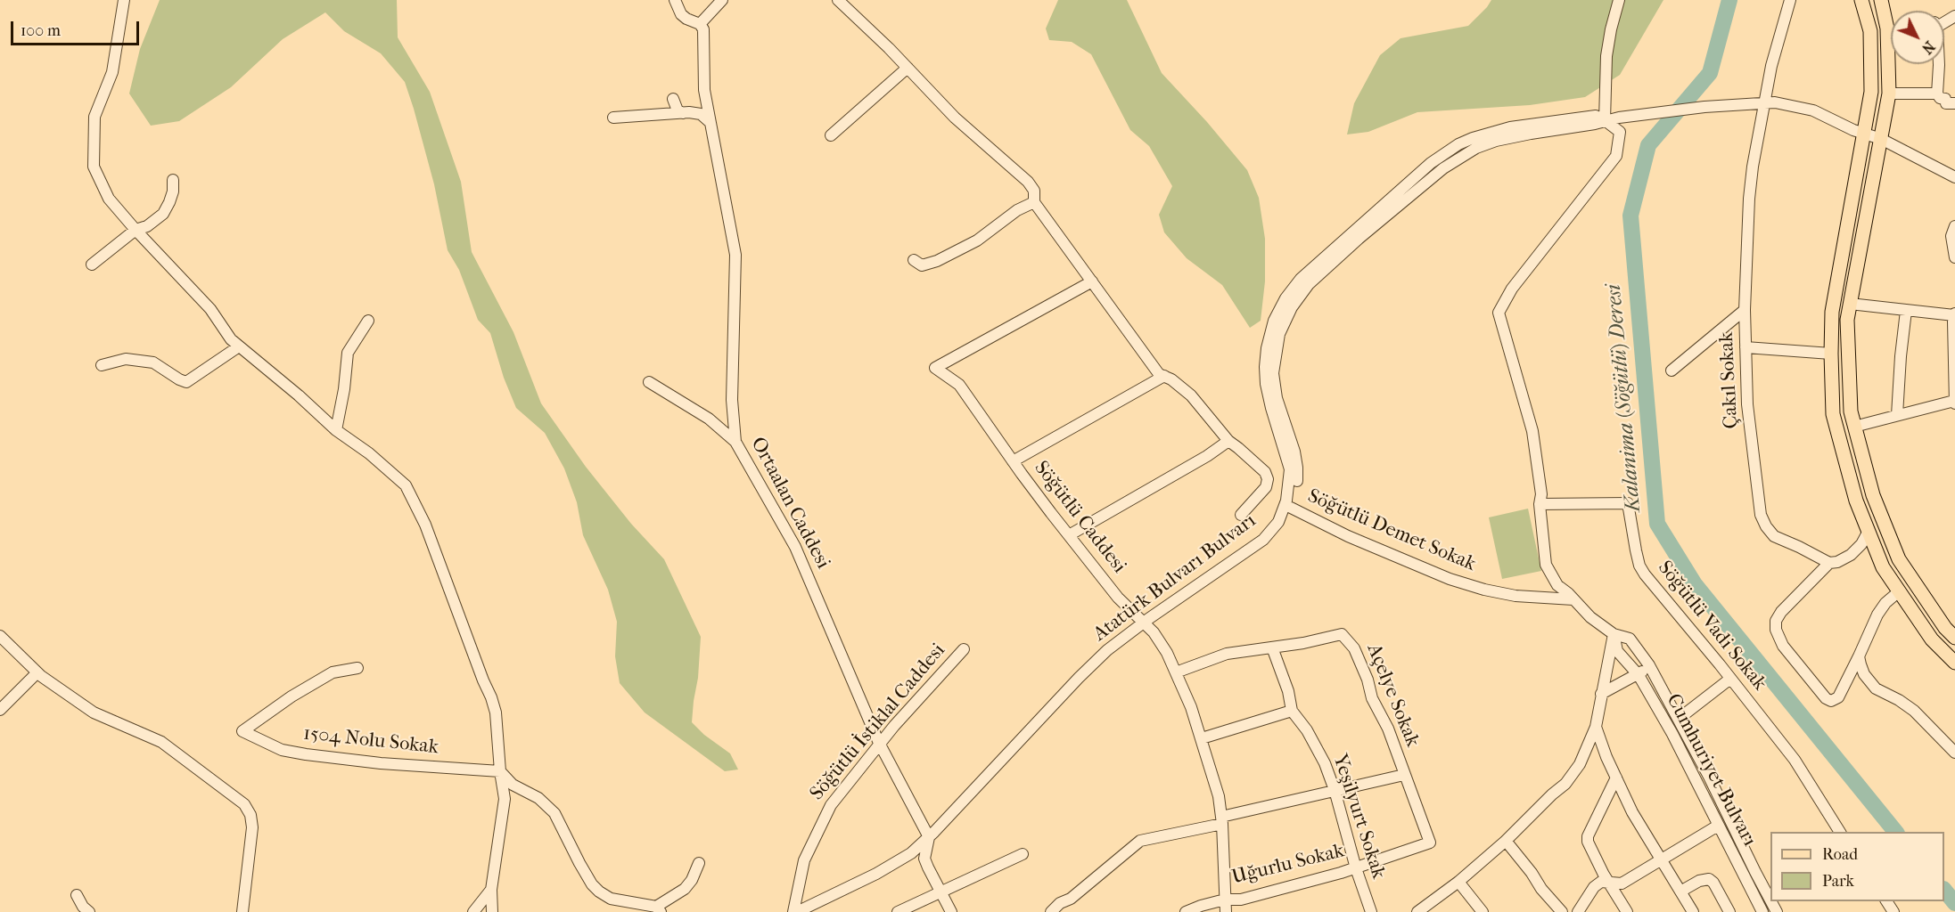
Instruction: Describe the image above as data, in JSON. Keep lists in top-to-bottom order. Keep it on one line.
{"streets":{"street":["Çakıl Sokak","Ortaalan Caddesi","Söğütlü Caddesi","Söğütlü Demet Sokak","Atatürk Bulvarı Bulvarı","Söğütlü Vadi Sokak","Açelye Sokak","Söğütlü İstiklal Caddesi","1504 Nolu Sokak","Cumhuriyet Bulvarı","Yeşilyurt Sokak","Uğurlu Sokak"]},"crossings":[["Çakıl Sokak","Atatürk Bulvarı Bulvarı"],["Ortaalan Caddesi","Atatürk Bulvarı Bulvarı"],["Ortaalan Caddesi","Söğütlü İstiklal Caddesi"],["Söğütlü Caddesi","Atatürk Bulvarı Bulvarı"],["Söğütlü Caddesi","Uğurlu Sokak"],["Söğütlü Demet Sokak","Atatürk Bulvarı Bulvarı"],["Atatürk Bulvarı Bulvarı","Söğütlü İstiklal Caddesi"],["Açelye Sokak","Yeşilyurt Sokak"],["Açelye Sokak","Uğurlu Sokak"],["Yeşilyurt Sokak","Uğurlu Sokak"]],"water":["Kalanima (Söğütlü) Deresi"],"legend":["Road","Park"],"scale_bar":"100 m","north":"bottom right"}
